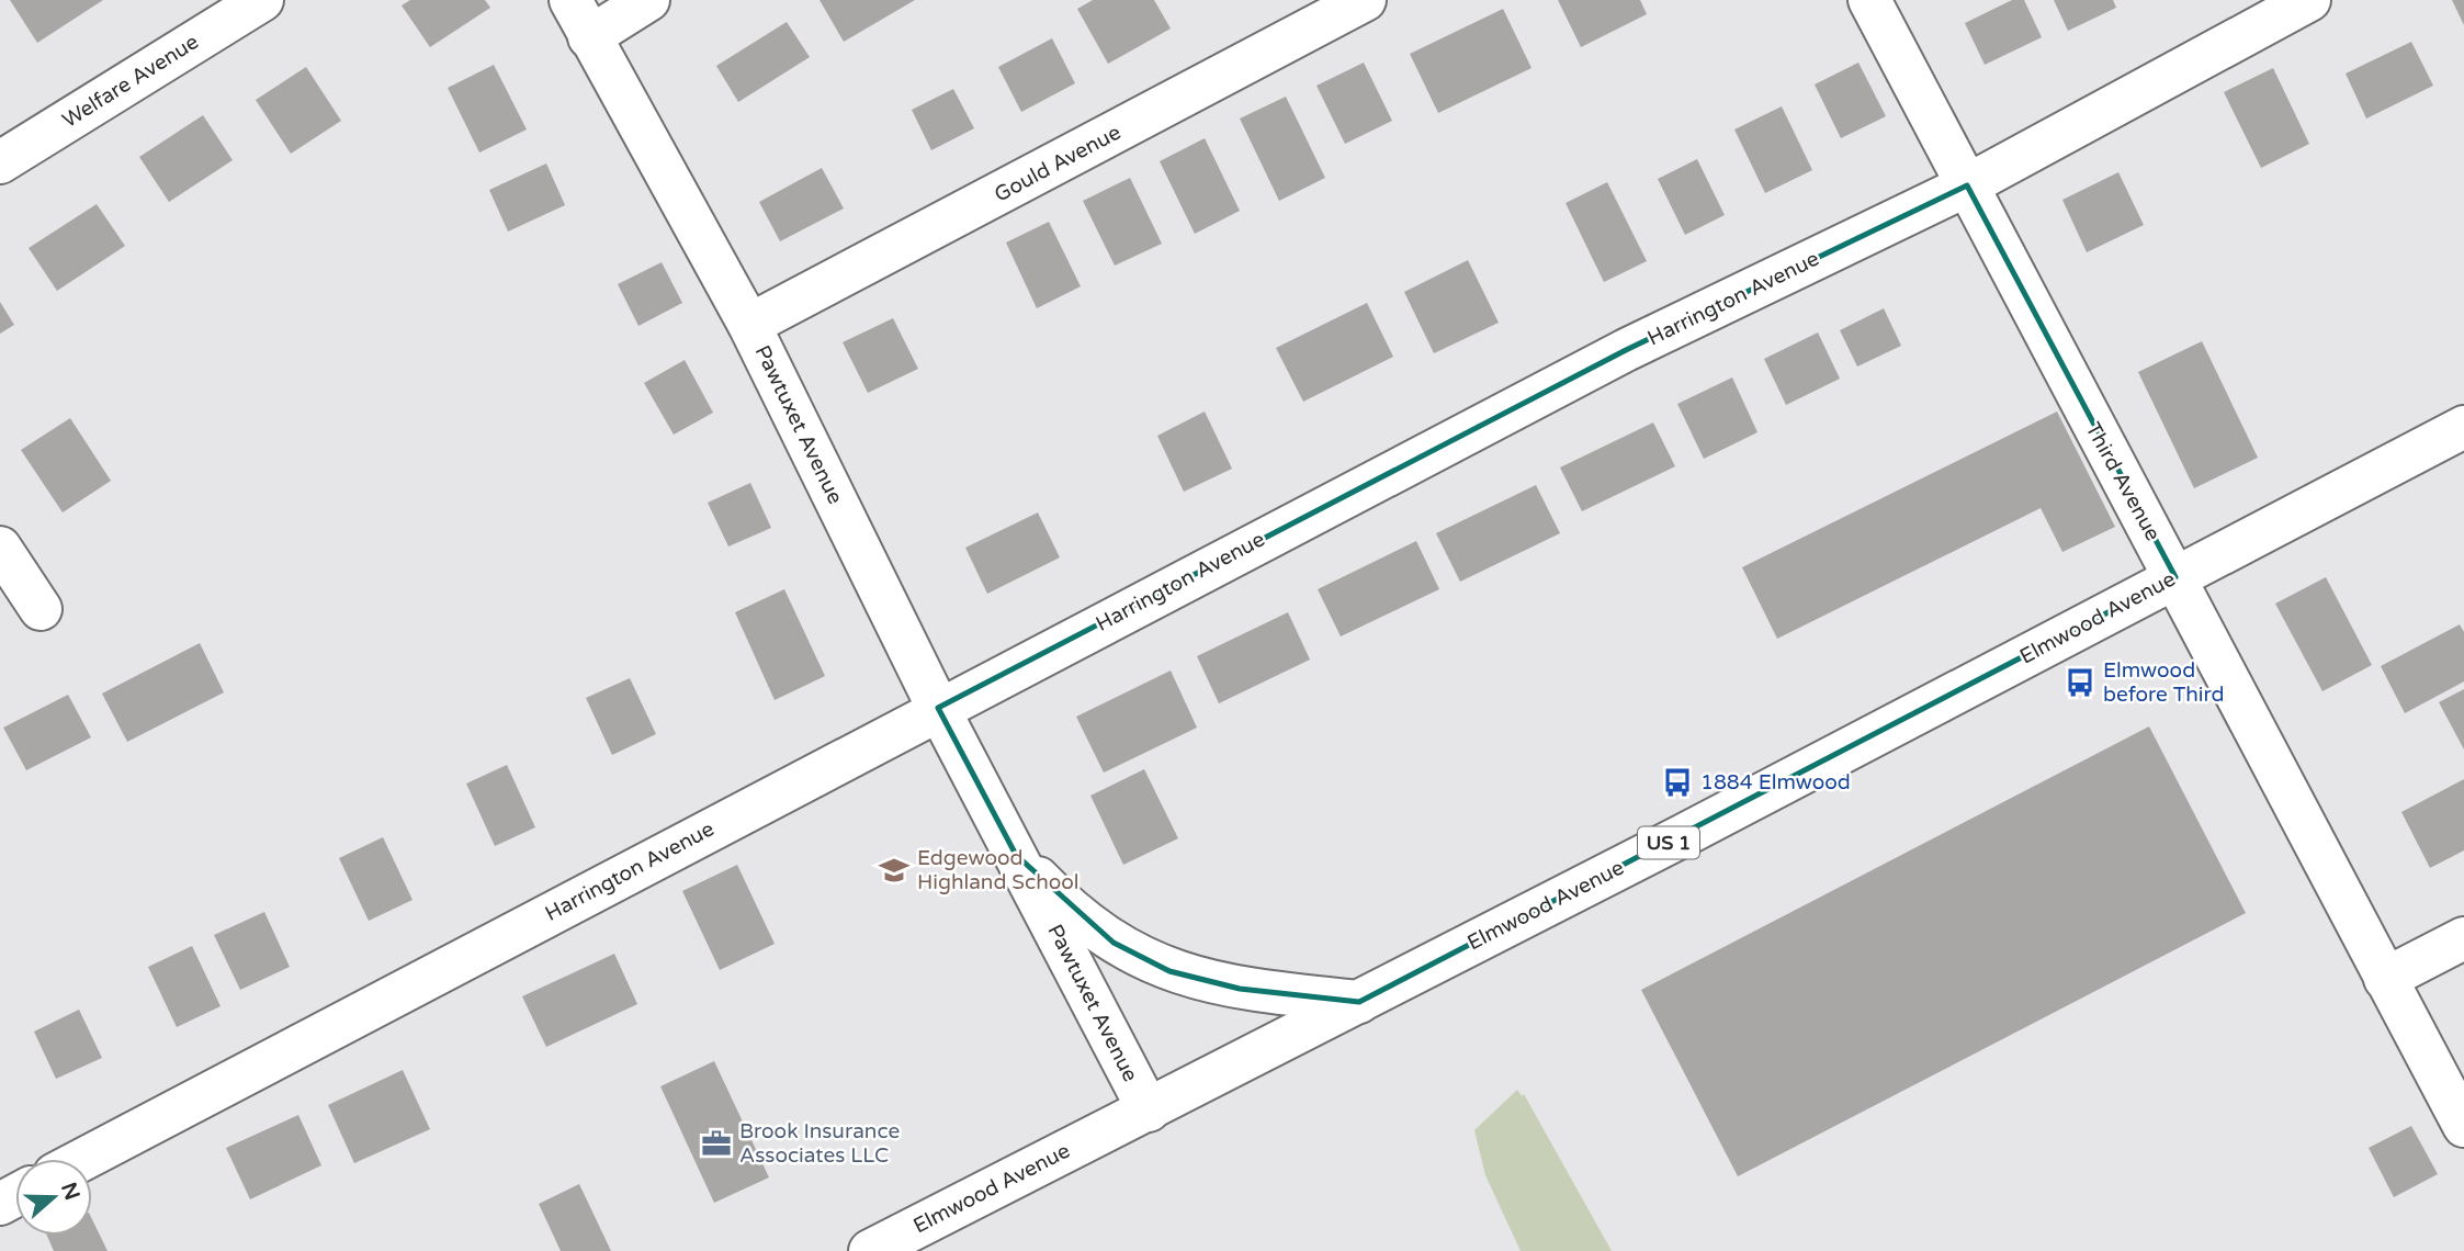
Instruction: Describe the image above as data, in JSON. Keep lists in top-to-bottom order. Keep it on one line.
{"streets":{"street":["Welfare Avenue","Gould Avenue","Harrington Avenue","Pawtuxet Avenue","Third Avenue","Elmwood Avenue","US 1"]},"crossings":[["Gould Avenue","Pawtuxet Avenue"],["Harrington Avenue","Pawtuxet Avenue"],["Harrington Avenue","Third Avenue"],["Pawtuxet Avenue","Elmwood Avenue"],["Third Avenue","Elmwood Avenue"]],"places":{"bus stop":["Elmwood before Third","1884 Elmwood"],"school or university":["Edgewood Highland School"],"office":["Brook Insurance Associates LLC"]},"north":"right"}
